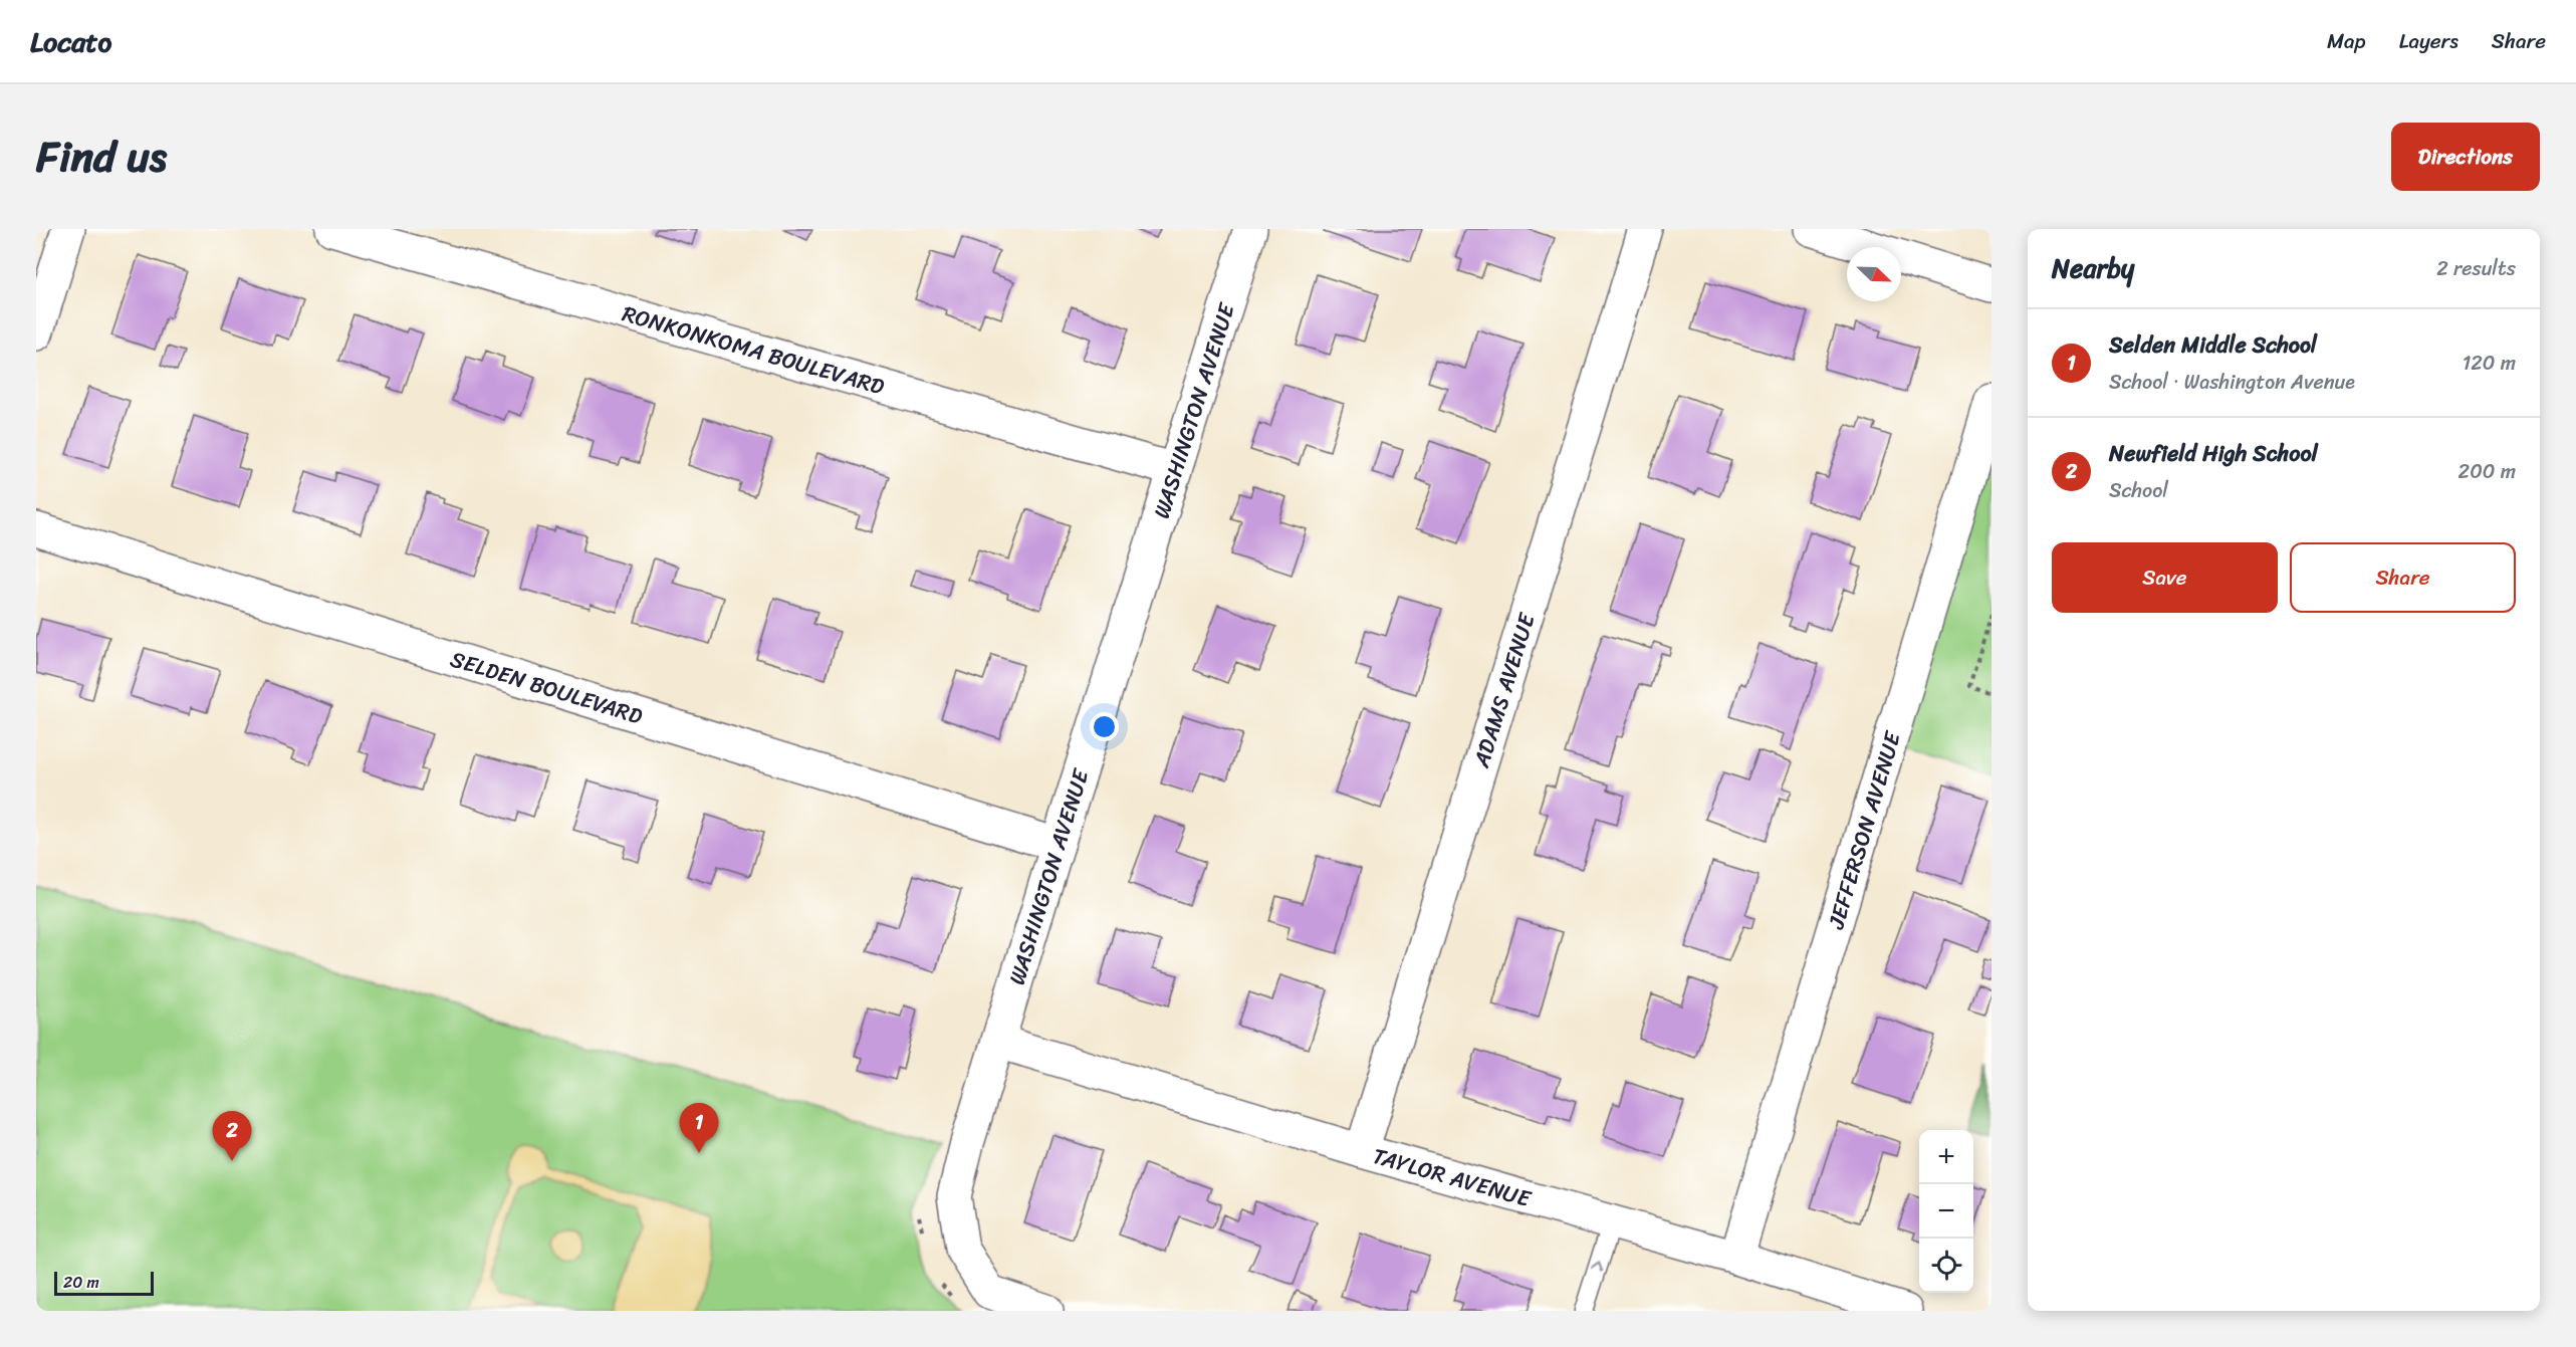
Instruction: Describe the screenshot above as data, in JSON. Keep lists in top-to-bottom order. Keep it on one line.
{"streets":{"street":["RONKONKOMA BOULEVARD","WASHINGTON AVENUE","SELDEN BOULEVARD","ADAMS AVENUE","JEFFERSON AVENUE","TAYLOR AVENUE"]},"crossings":[["RONKONKOMA BOULEVARD","WASHINGTON AVENUE"],["WASHINGTON AVENUE","SELDEN BOULEVARD"],["WASHINGTON AVENUE","TAYLOR AVENUE"],["ADAMS AVENUE","TAYLOR AVENUE"],["JEFFERSON AVENUE","TAYLOR AVENUE"]],"scale_bar":"20 m","north":"bottom right","page":{"header":"Locato","nav":["Map","Layers","Share"],"title":"Find us","buttons":["Directions",["Save","Share"]],"heading":["Nearby","2 results"],"list":[{"mark":"1","name":"Selden Middle School","note":"School · Washington Avenue","value":"120 m"},{"mark":"2","name":"Newfield High School","note":"School","value":"200 m"}],"pins":["1","2"],"map_buttons":["+","−"],"scale":"20 m"}}
